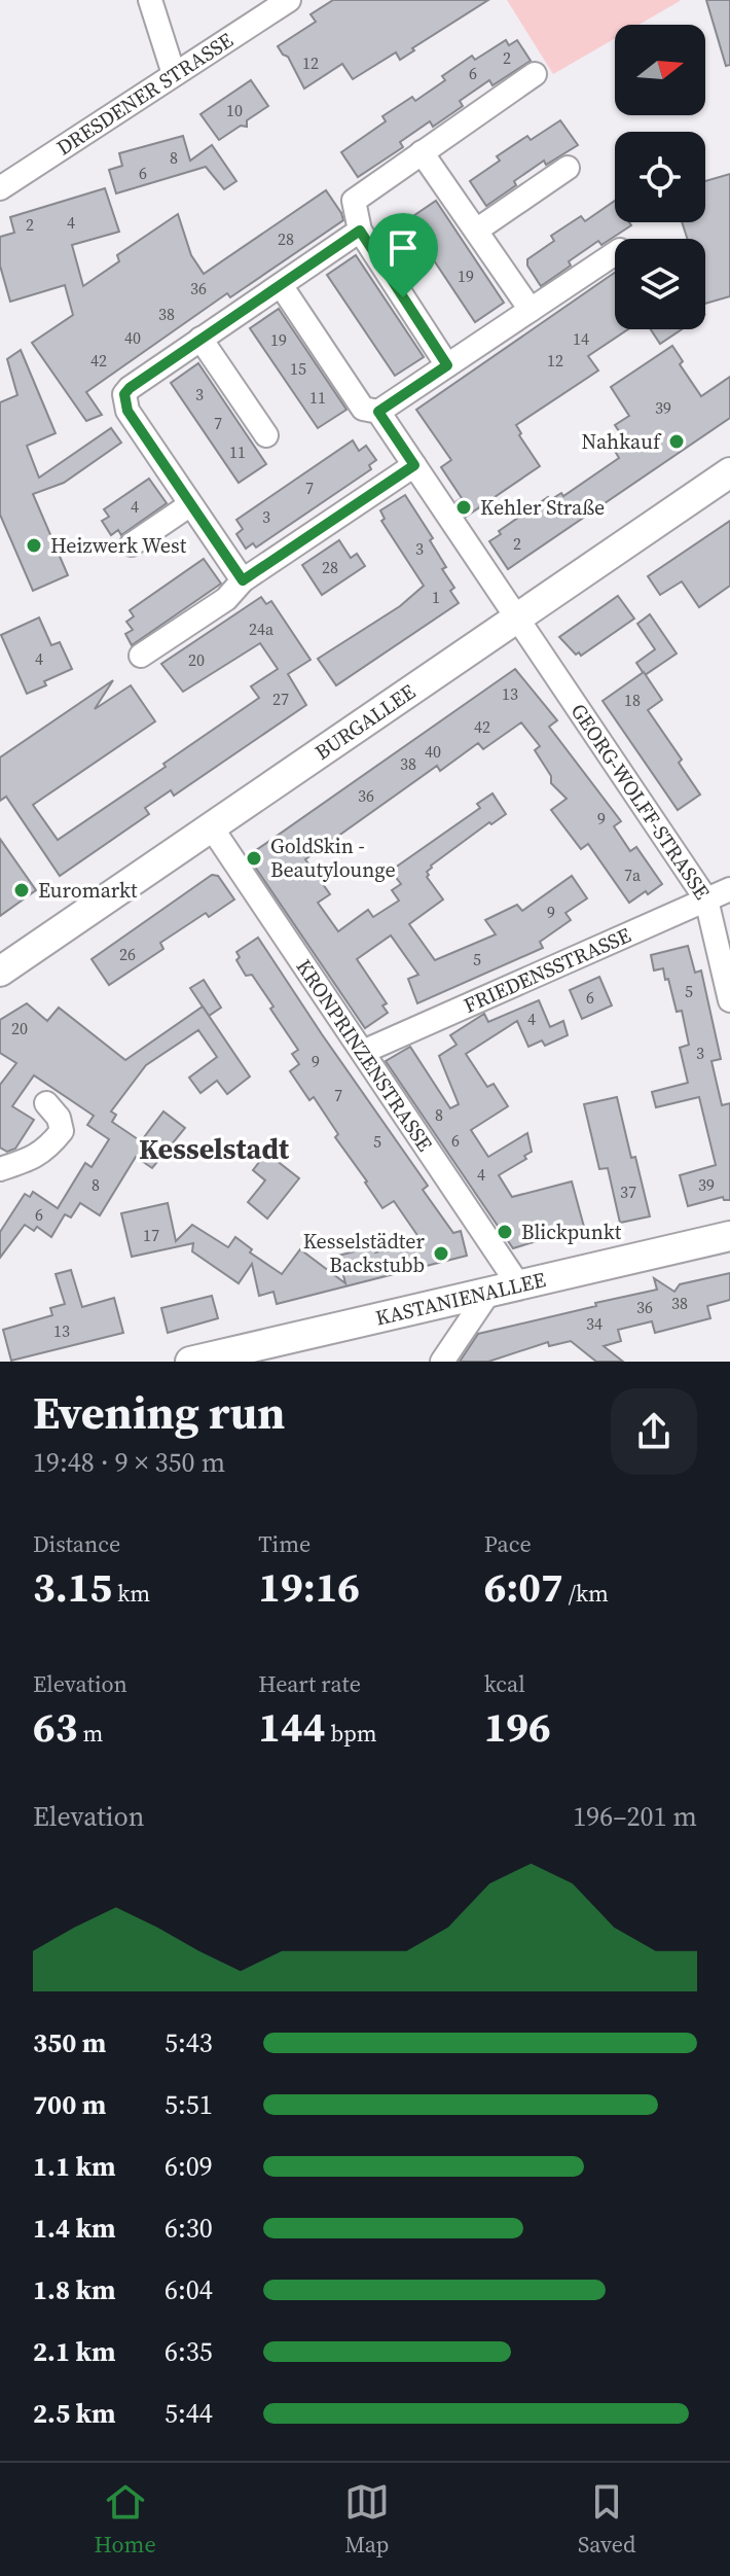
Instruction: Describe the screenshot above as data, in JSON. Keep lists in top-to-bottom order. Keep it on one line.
{"streets":{"street":["DRESDENER STRASSE","BURGALLEE","GEORG-WOLFF-STRASSE","FRIEDENSSTRASSE","KRONPRINZENSTRASSE","KASTANIENALLEE"]},"crossings":[["BURGALLEE","GEORG-WOLFF-STRASSE"],["BURGALLEE","KRONPRINZENSTRASSE"],["GEORG-WOLFF-STRASSE","FRIEDENSSTRASSE"],["FRIEDENSSTRASSE","KRONPRINZENSTRASSE"],["KRONPRINZENSTRASSE","KASTANIENALLEE"]],"districts":["Kesselstadt"],"places":["Nahkauf","Kehler Straße","Heizwerk West","GoldSkin - Beautylounge","Euromarkt","Blickpunkt","Kesselstädter Backstubb"],"house_numbers":["2","12","6","10","8","6","4","2","28","19","36","38","40","14","19","42","12","15","3","11","39","7","11","7","4","3","2","3","28","1","24a","4","20","13","27","18","42","40","38","36","9","7a","9","26","5","5","6","4","20","3","9","7","8","6","5","4","8","39","37","6","17","38","36","34","13"],"north":"right","page":{"heading":["Evening run","19:48 · 9 × 350 m"],"stats":[["Distance","3.15 km"],["Time","19:16"],["Pace","6:07 /km"],["Elevation","63 m"],["Heart rate","144 bpm"],["kcal","196"]],"chart":["Elevation","196–201 m"],"list":[{"name":"350 m","note":"5:43"},{"name":"700 m","note":"5:51"},{"name":"1.1 km","note":"6:09"},{"name":"1.4 km","note":"6:30"},{"name":"1.8 km","note":"6:04"},{"name":"2.1 km","note":"6:35"},{"name":"2.5 km","note":"5:44"}],"tabs":["Home","Map","Saved"]}}
